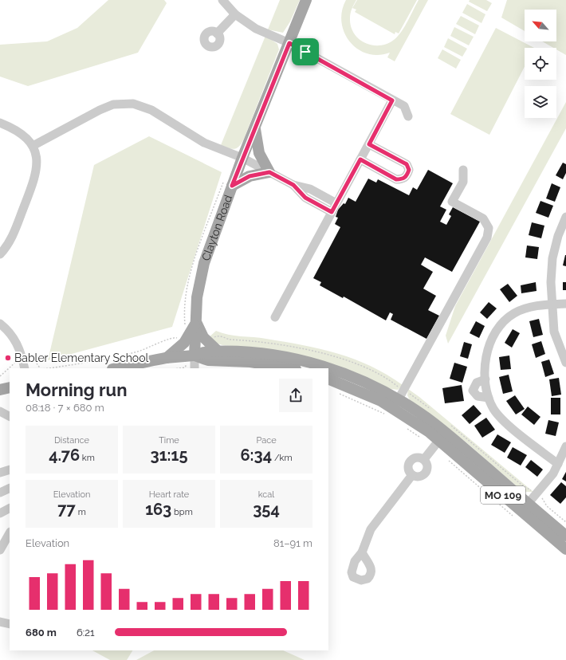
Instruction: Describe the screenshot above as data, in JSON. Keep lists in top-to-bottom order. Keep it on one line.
{"streets":{"main road":["Clayton Road","MO 109"]},"crossings":[["Clayton Road","MO 109"]],"places":["Babler Elementary School"],"north":"top left","page":{"heading":["Morning run","08:18 · 7 × 680 m"],"stats":[["Distance","4.76 km"],["Time","31:15"],["Pace","6:34 /km"],["Elevation","77 m"],["Heart rate","163 bpm"],["kcal","354"]],"chart":["Elevation","81–91 m"],"list":[{"name":"680 m","note":"6:21"}]}}
